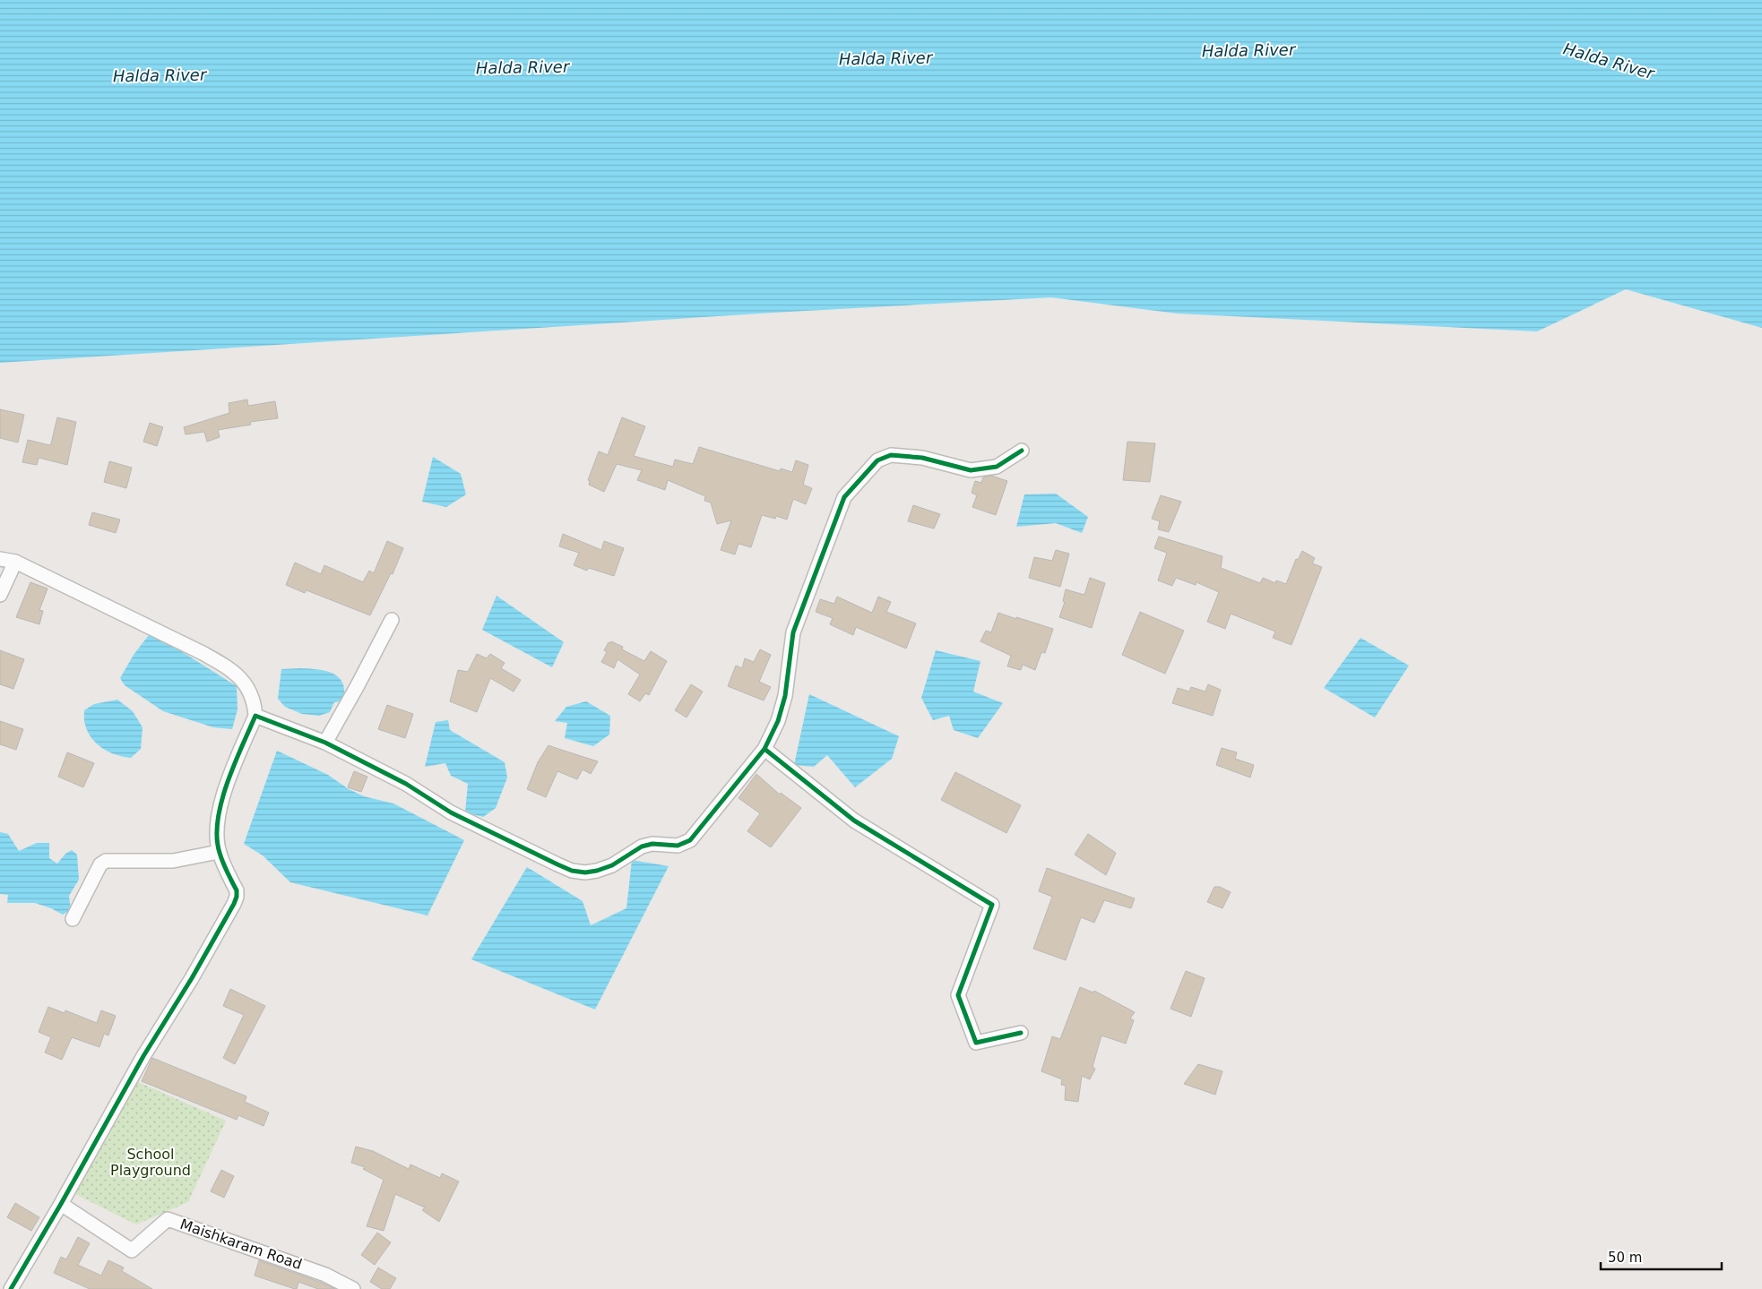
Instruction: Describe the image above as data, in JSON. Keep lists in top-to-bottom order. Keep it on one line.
{"streets":{"street":["Maishkaram Road"]},"water":["Halda River"],"parks":["School Playground"],"scale_bar":"50 m"}
